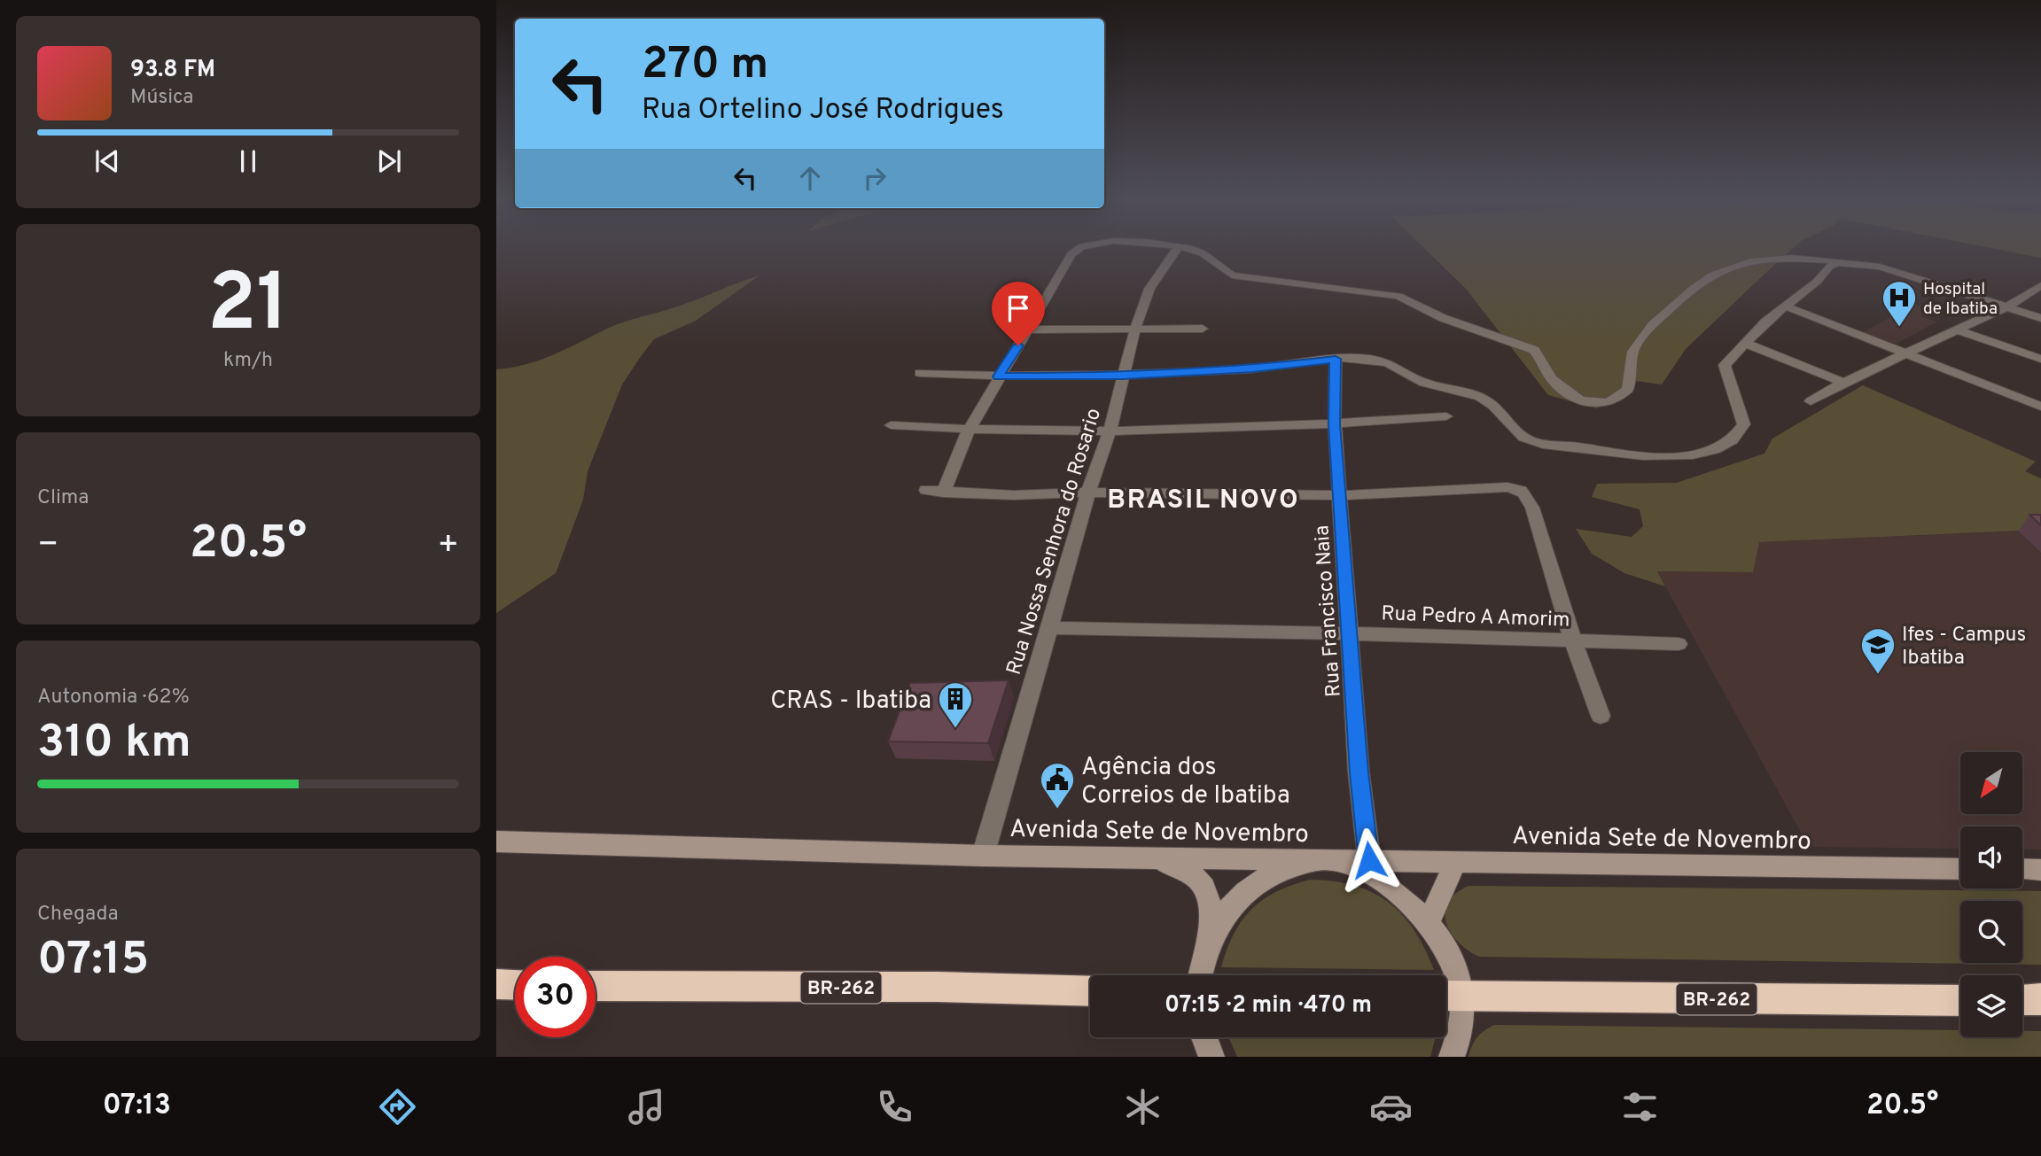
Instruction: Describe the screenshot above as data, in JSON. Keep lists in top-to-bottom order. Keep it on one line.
{"streets":{"highway":["BR-262"],"street":["Rua Nossa Senhora do Rosario","Rua Francisco Naia","Rua Pedro A Amorim","Avenida Sete de Novembro"]},"crossings":[["Rua Nossa Senhora do Rosario","Rua Pedro A Amorim"],["Rua Nossa Senhora do Rosario","Avenida Sete de Novembro"],["Rua Francisco Naia","Rua Pedro A Amorim"],["Rua Francisco Naia","Avenida Sete de Novembro"]],"districts":["BRASIL NOVO"],"places":{"hospital":["Hospital de Ibatiba"],"school or university":["Ifes - Campus Ibatiba"],"building":["CRAS - Ibatiba"],"public building":["Agência dos Correios de Ibatiba"]},"north":"bottom left","page":{"turn":["270 m","Rua Ortelino José Rodrigues"],"song":["93.8 FM","Música"],"tile":[["21","km/h"],"Clima",["Autonomia · 62%","310 km"],["Chegada","07:15"]],"heat":["−","20.5°","+"],"limit":"30","trip":"07:15 · 2 min · 470 m","tabs":["07:13","20.5°"]}}
